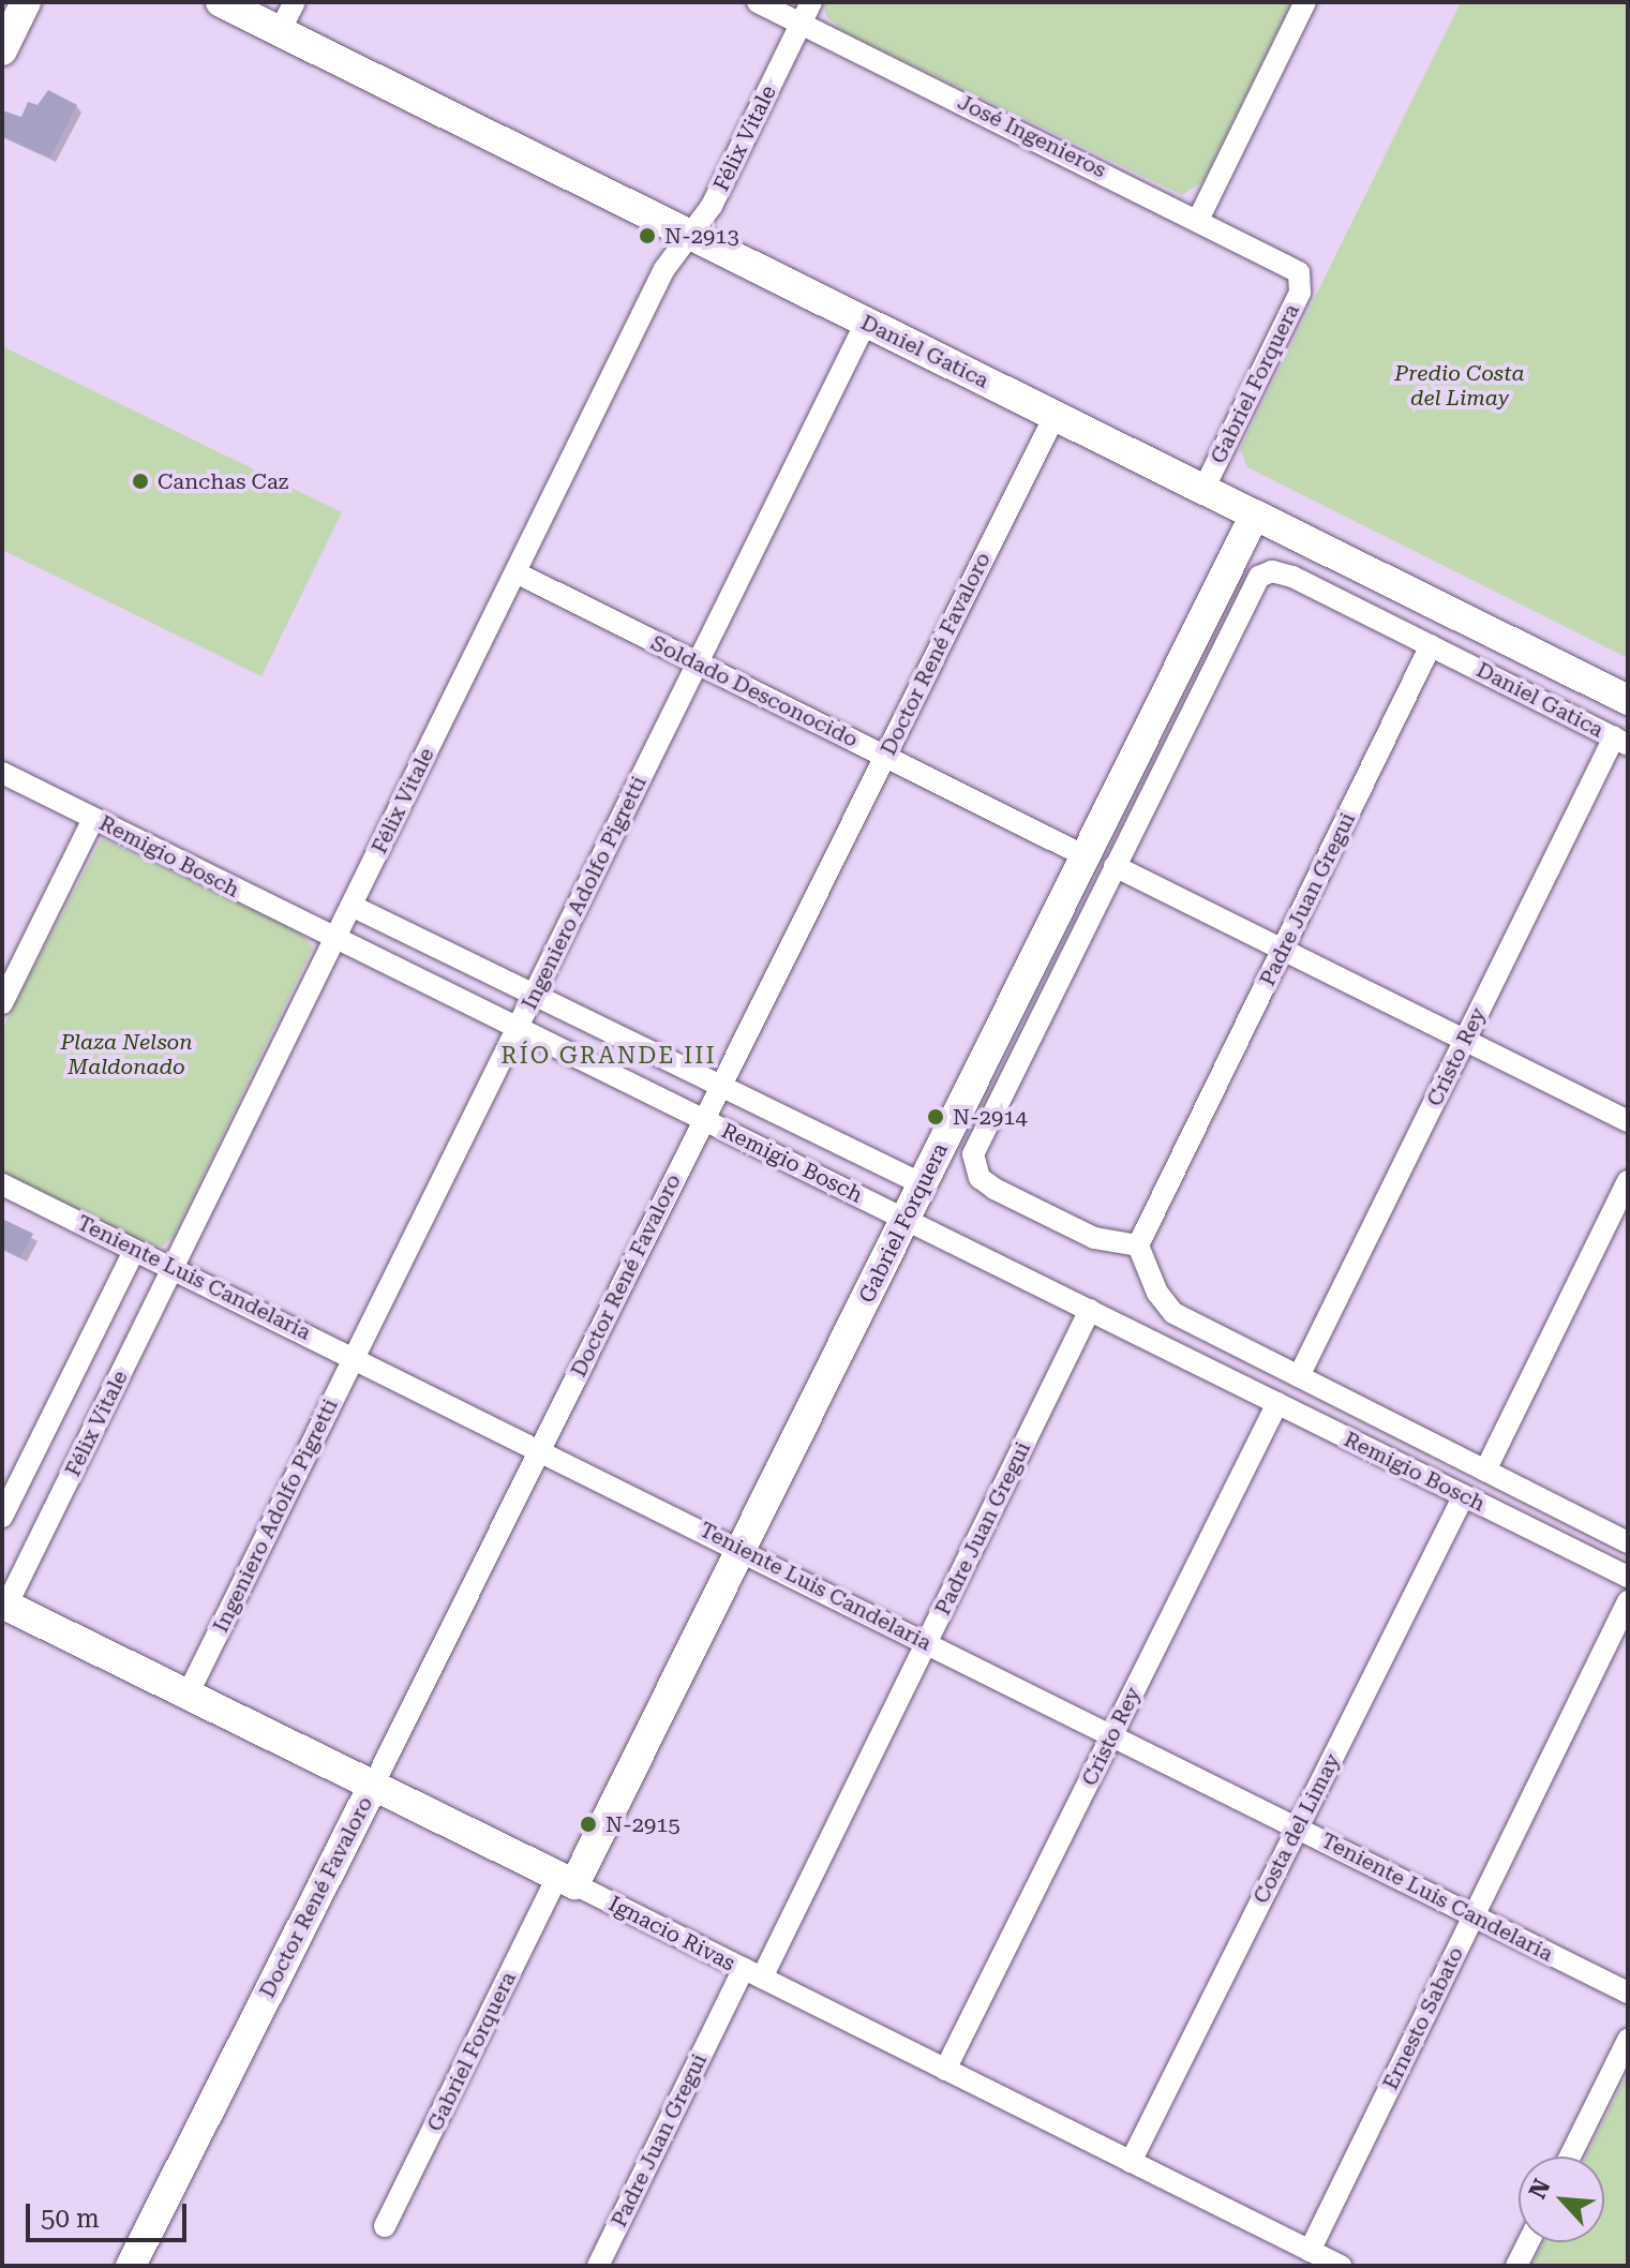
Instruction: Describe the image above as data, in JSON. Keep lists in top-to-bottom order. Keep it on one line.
{"streets":{"street":["José Ingenieros","Félix Vitale","Daniel Gatica","Gabriel Forquera","Doctor René Favaloro","Soldado Desconocido","Remigio Bosch","Ingeniero Adolfo Pigretti","Padre Juan Gregui","Cristo Rey","Teniente Luis Candelaria","Costa del Limay","Ignacio Rivas","Ernesto Sabato"]},"crossings":[["José Ingenieros","Félix Vitale"],["José Ingenieros","Gabriel Forquera"],["Félix Vitale","Daniel Gatica"],["Félix Vitale","Soldado Desconocido"],["Félix Vitale","Remigio Bosch"],["Félix Vitale","Teniente Luis Candelaria"],["Félix Vitale","Ignacio Rivas"],["Daniel Gatica","Gabriel Forquera"],["Daniel Gatica","Doctor René Favaloro"],["Daniel Gatica","Ingeniero Adolfo Pigretti"],["Daniel Gatica","Padre Juan Gregui"],["Daniel Gatica","Cristo Rey"],["Gabriel Forquera","Soldado Desconocido"],["Gabriel Forquera","Remigio Bosch"],["Gabriel Forquera","Padre Juan Gregui"],["Gabriel Forquera","Teniente Luis Candelaria"],["Gabriel Forquera","Ignacio Rivas"],["Doctor René Favaloro","Soldado Desconocido"],["Doctor René Favaloro","Remigio Bosch"],["Doctor René Favaloro","Teniente Luis Candelaria"],["Doctor René Favaloro","Ignacio Rivas"],["Soldado Desconocido","Ingeniero Adolfo Pigretti"],["Remigio Bosch","Ingeniero Adolfo Pigretti"],["Remigio Bosch","Padre Juan Gregui"],["Remigio Bosch","Cristo Rey"],["Remigio Bosch","Costa del Limay"],["Ingeniero Adolfo Pigretti","Teniente Luis Candelaria"],["Ingeniero Adolfo Pigretti","Ignacio Rivas"],["Padre Juan Gregui","Teniente Luis Candelaria"],["Padre Juan Gregui","Ignacio Rivas"],["Cristo Rey","Teniente Luis Candelaria"],["Cristo Rey","Ignacio Rivas"],["Teniente Luis Candelaria","Costa del Limay"],["Teniente Luis Candelaria","Ernesto Sabato"],["Costa del Limay","Ignacio Rivas"],["Ignacio Rivas","Ernesto Sabato"]],"districts":["RÍO GRANDE III"],"parks":["Predio Costa del Limay","Plaza Nelson Maldonado"],"places":["N-2913","Canchas Caz","N-2914","N-2915"],"scale_bar":"50 m","north":"top left"}
